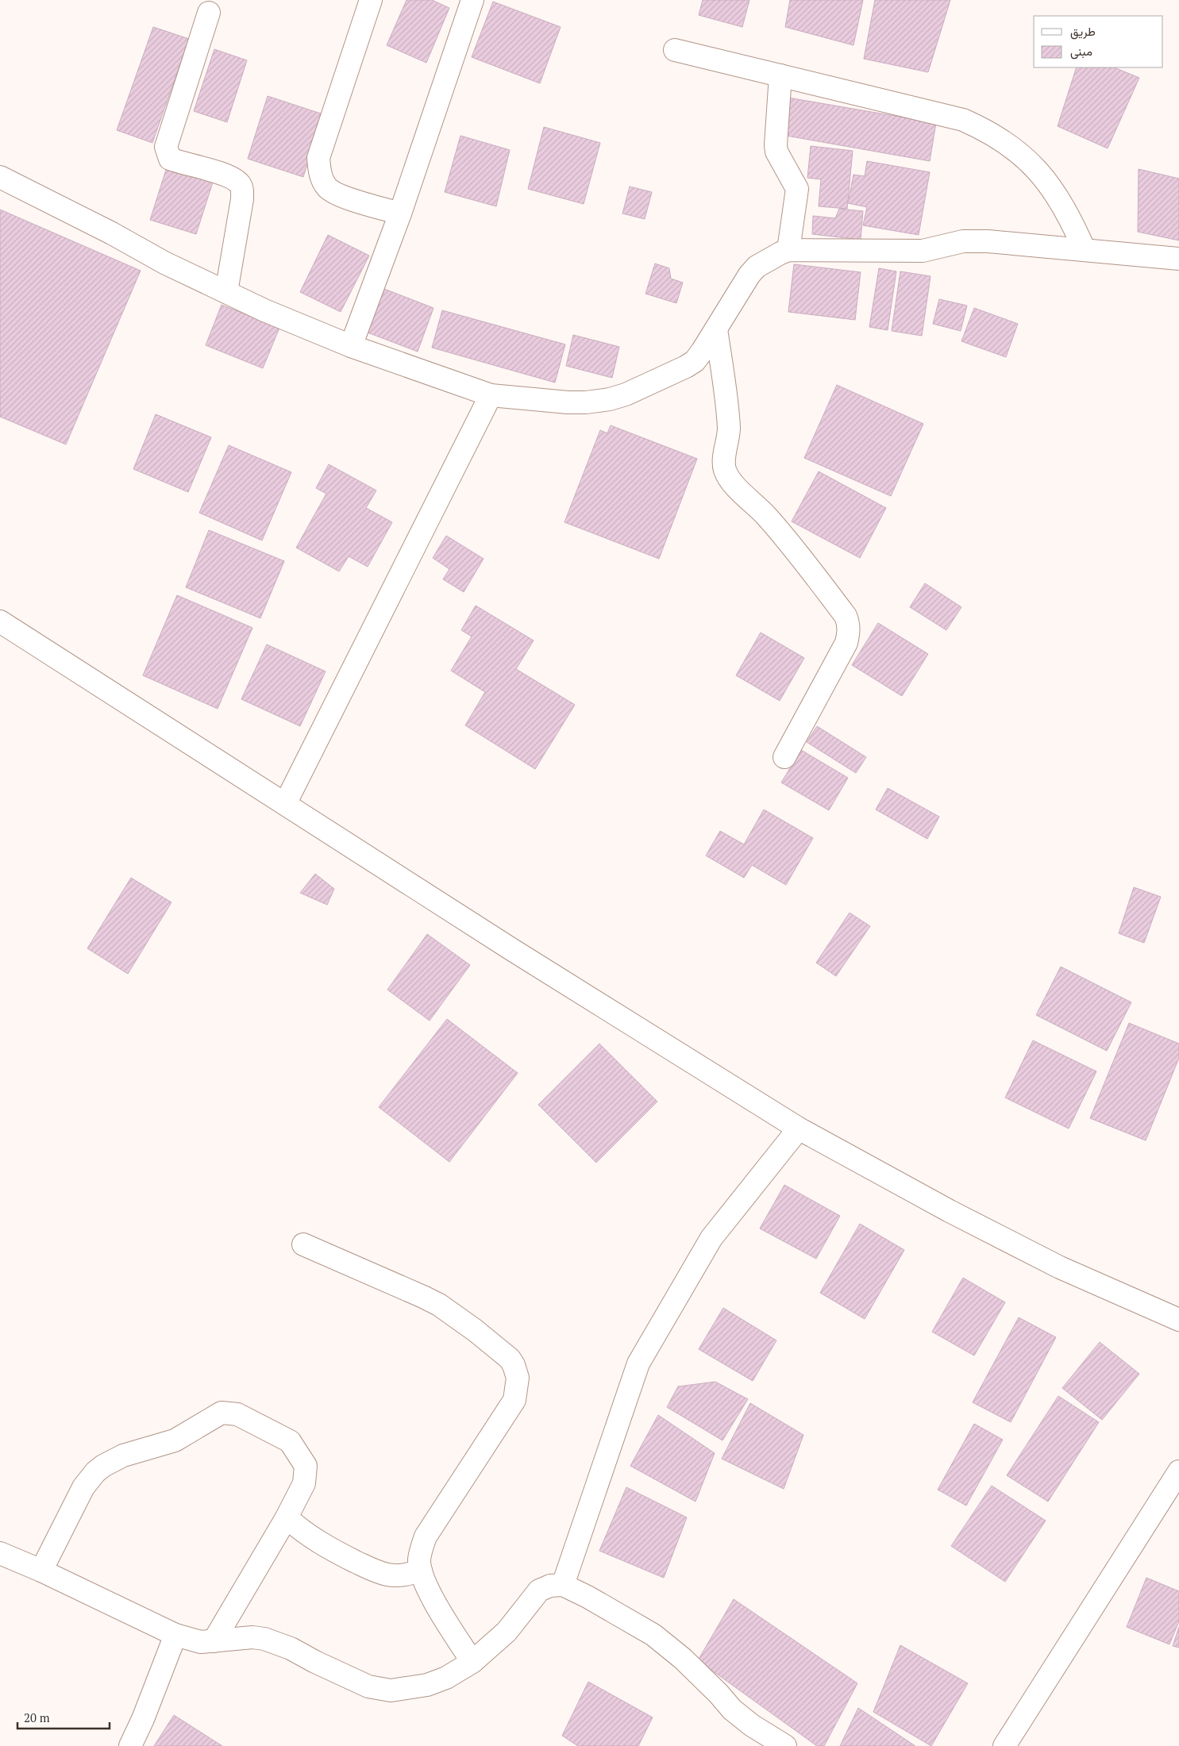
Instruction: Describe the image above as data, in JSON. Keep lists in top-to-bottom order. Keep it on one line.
{"legend":["طريق","مبنى"],"scale_bar":"20 m"}
